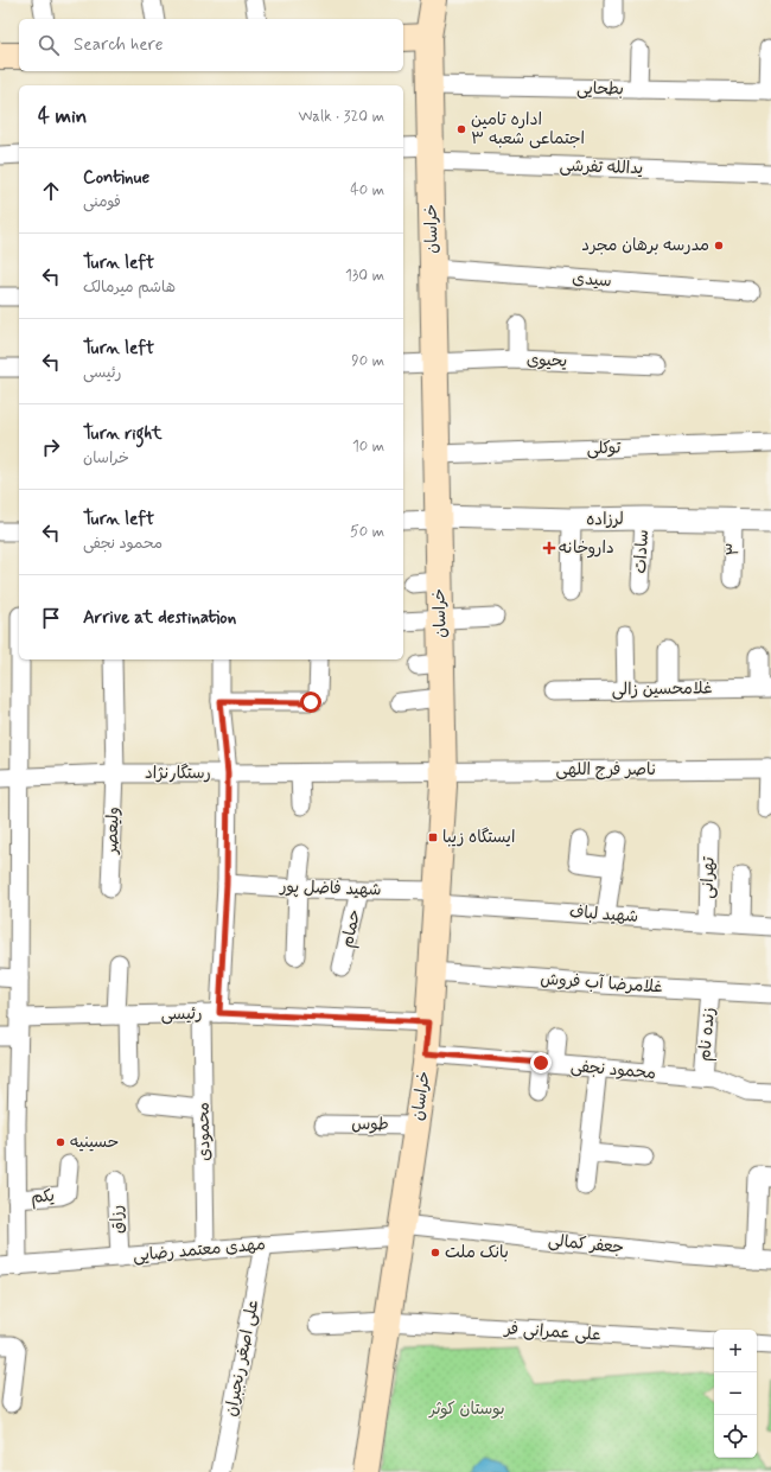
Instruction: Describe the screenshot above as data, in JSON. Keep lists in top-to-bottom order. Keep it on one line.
{"streets":{"main road":["خراسان"],"street":["بطحایی","یدالله تفرشی","سیدی","یحیوی","توکلی","لرزاده","۳","سادات","غلامحسین زالی","ناصر فرج اللهی","رستگارنژاد","ولیعصر","تهرانی","شهید فاضل پور","شهید لباف","حمام","غلامرضا آب فروش","رئیسی","زنده نام","محمود نجفی","طوس","محمودی","یکم","رزاق","جعفر کمالی","مهدی معتمد رضایی","علی عمرانی فر","علی اصغر رنجبران"]},"crossings":[["بطحایی","خراسان"],["یدالله تفرشی","خراسان"],["خراسان","سیدی"],["خراسان","یحیوی"],["خراسان","توکلی"],["خراسان","لرزاده"],["خراسان","ناصر فرج اللهی"],["خراسان","رستگارنژاد"],["خراسان","شهید فاضل پور"],["خراسان","شهید لباف"],["خراسان","غلامرضا آب فروش"],["خراسان","رئیسی"],["خراسان","محمود نجفی"],["خراسان","طوس"],["خراسان","جعفر کمالی"],["خراسان","مهدی معتمد رضایی"],["خراسان","علی عمرانی فر"],["لرزاده","۳"],["لرزاده","سادات"],["ناصر فرج اللهی","رستگارنژاد"],["رستگارنژاد","ولیعصر"],["رستگارنژاد","محمودی"],["تهرانی","شهید لباف"],["شهید فاضل پور","شهید لباف"],["شهید فاضل پور","حمام"],["شهید فاضل پور","محمودی"],["غلامرضا آب فروش","زنده نام"],["رئیسی","محمودی"],["زنده نام","محمود نجفی"],["محمودی","مهدی معتمد رضایی"],["رزاق","مهدی معتمد رضایی"],["جعفر کمالی","مهدی معتمد رضایی"],["مهدی معتمد رضایی","علی اصغر رنجبران"]],"parks":["بوستان کوثر"],"places":{"other":["اداره تامین اجتماعی شعبه ۳","مدرسه برهان مجرد","حسینیه","بانک ملت"],"health":["داروخانه"],"transit":["ایستگاه زیبا"]},"page":{"search":"Search here","heading":["4 min","Walk · 320 m"],"list":[["Continue","فومنی","40 m"],["Turn left","هاشم میرمالک","130 m"],["Turn left","رئیسی","90 m"],["Turn right","خراسان","10 m"],["Turn left","محمود نجفی","50 m"],"Arrive at destination"],"map_buttons":["+","−"]}}
